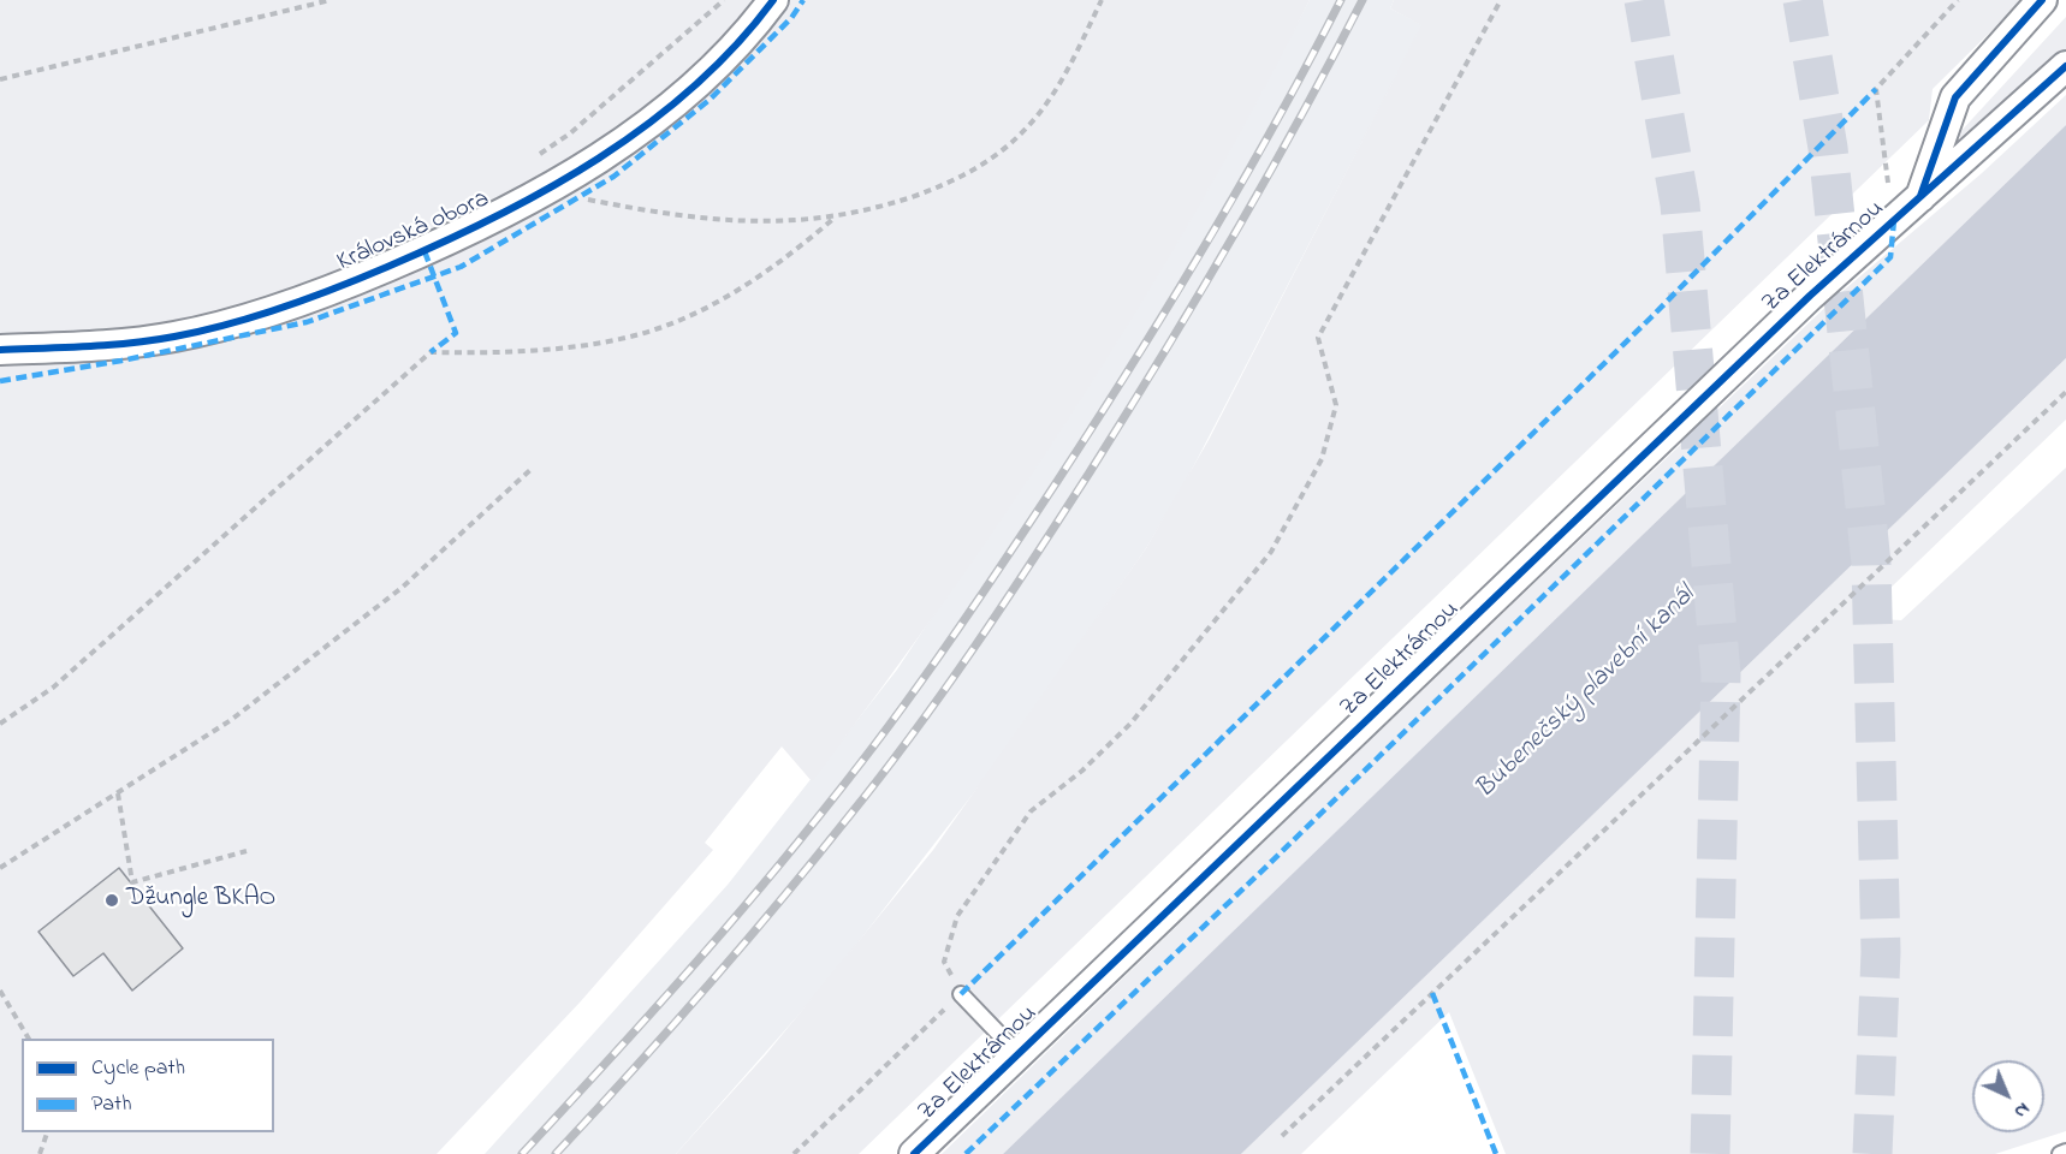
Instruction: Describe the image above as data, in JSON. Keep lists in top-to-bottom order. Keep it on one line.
{"streets":{"street":["Královská obora","Za Elektrárnou"]},"water":["Bubenečský plavební kanál"],"places":["Džungle BKAO"],"legend":["Cycle path","Path"],"north":"bottom right"}
